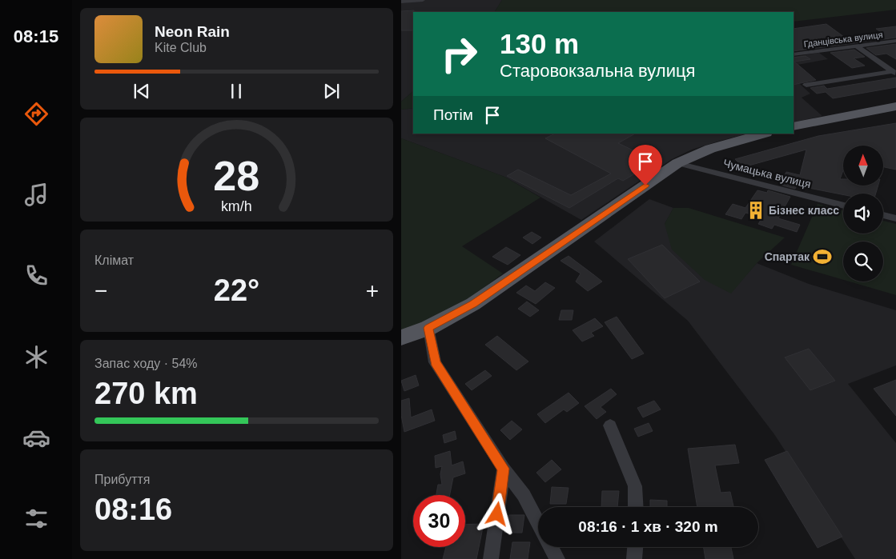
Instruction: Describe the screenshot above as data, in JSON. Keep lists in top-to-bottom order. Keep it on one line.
{"streets":{"street":["Гданцівська вулиця","Чумацька вулиця"]},"places":{"building":["Бізнес класс"],"sports":["Спартак"]},"north":"top","page":{"tabs":"08:15","turn":["130 m","Старовокзальна вулиця"],"song":["Neon Rain","Kite Club"],"then":"Потім","tile":["Клімат",["Запас ходу · 54%","270 km"],["Прибуття","08:16"]],"heat":["−","22°","+"],"limit":"30","trip":"08:16 · 1 хв · 320 m","gauge":["28","km/h"]}}
